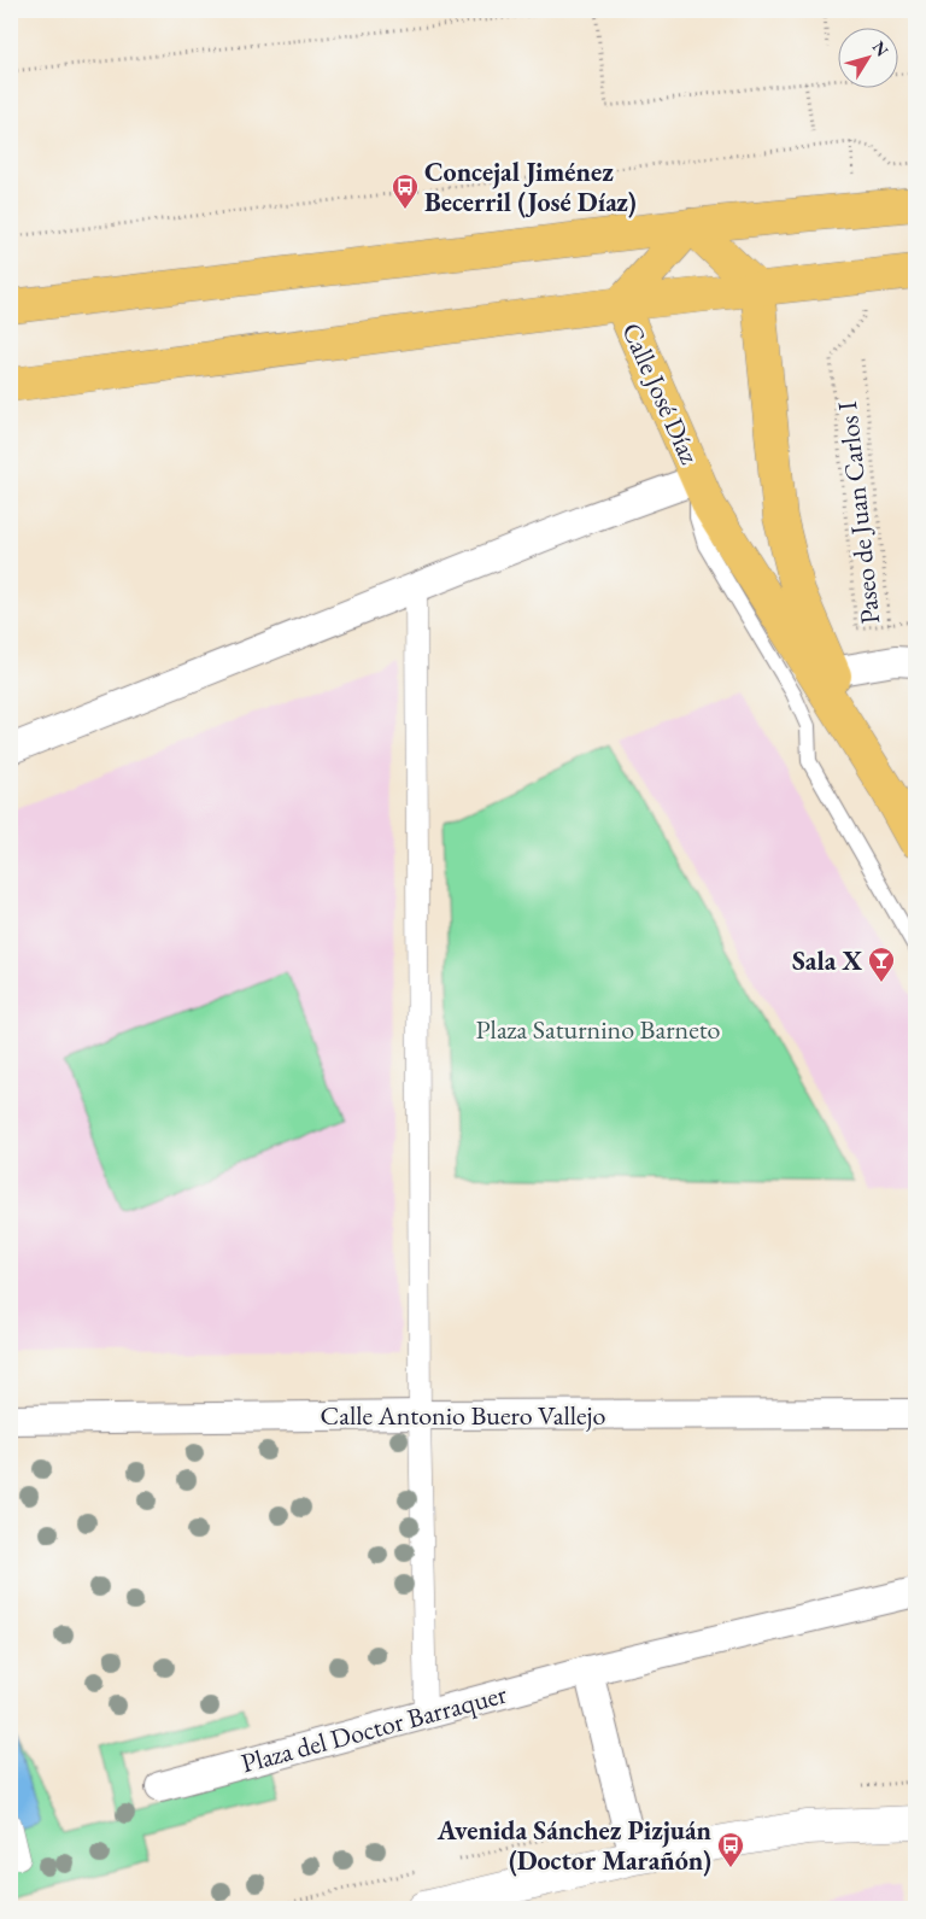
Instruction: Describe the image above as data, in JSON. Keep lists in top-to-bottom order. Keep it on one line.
{"streets":{"main road":["Calle José Díaz"],"street":["Calle Antonio Buero Vallejo","Plaza del Doctor Barraquer"],"path":["Paseo de Juan Carlos I"]},"parks":["Plaza Saturnino Barneto"],"places":{"bus stop":["Concejal Jiménez Becerril (José Díaz)","Avenida Sánchez Pizjuán (Doctor Marañón)"],"bar":["Sala X"]},"north":"top right"}
